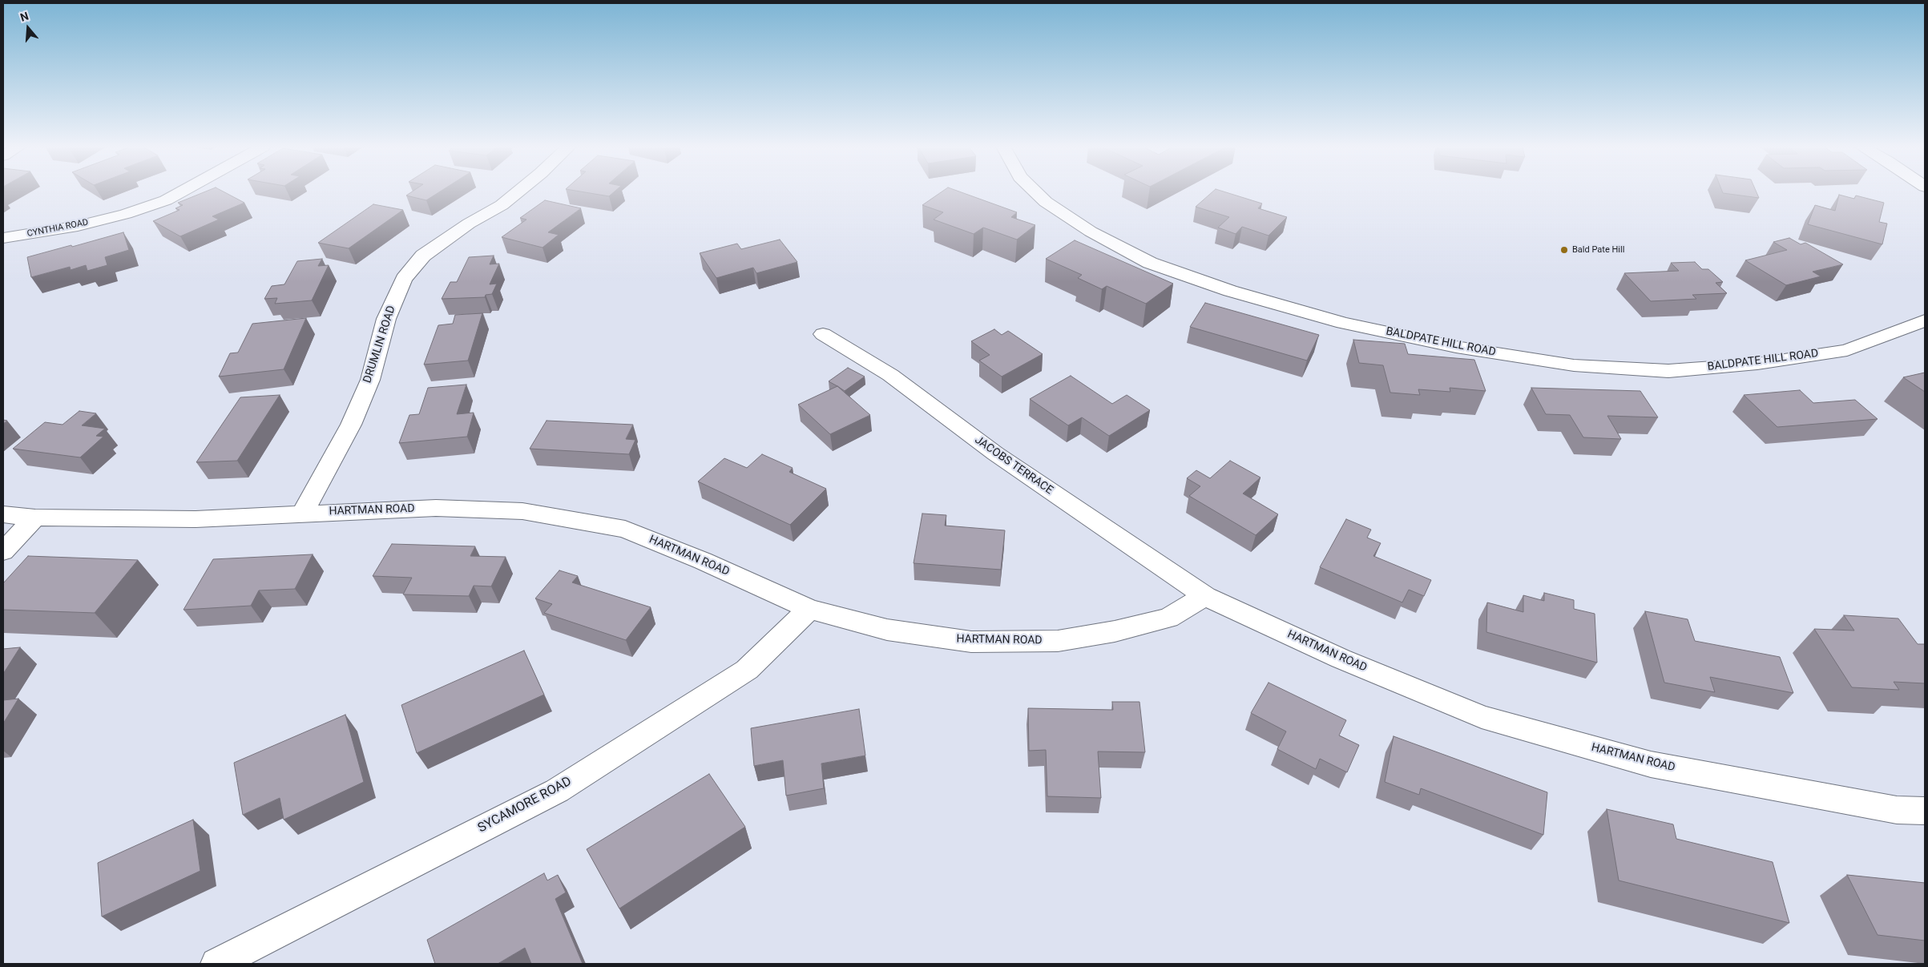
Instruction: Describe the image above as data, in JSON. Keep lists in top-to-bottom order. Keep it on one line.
{"streets":{"street":["CYNTHIA ROAD","BALDPATE HILL ROAD","DRUMLIN ROAD","JACOBS TERRACE","HARTMAN ROAD","SYCAMORE ROAD"]},"crossings":[["DRUMLIN ROAD","HARTMAN ROAD"],["JACOBS TERRACE","HARTMAN ROAD"],["HARTMAN ROAD","SYCAMORE ROAD"]],"places":["Bald Pate Hill"],"north":"top"}
